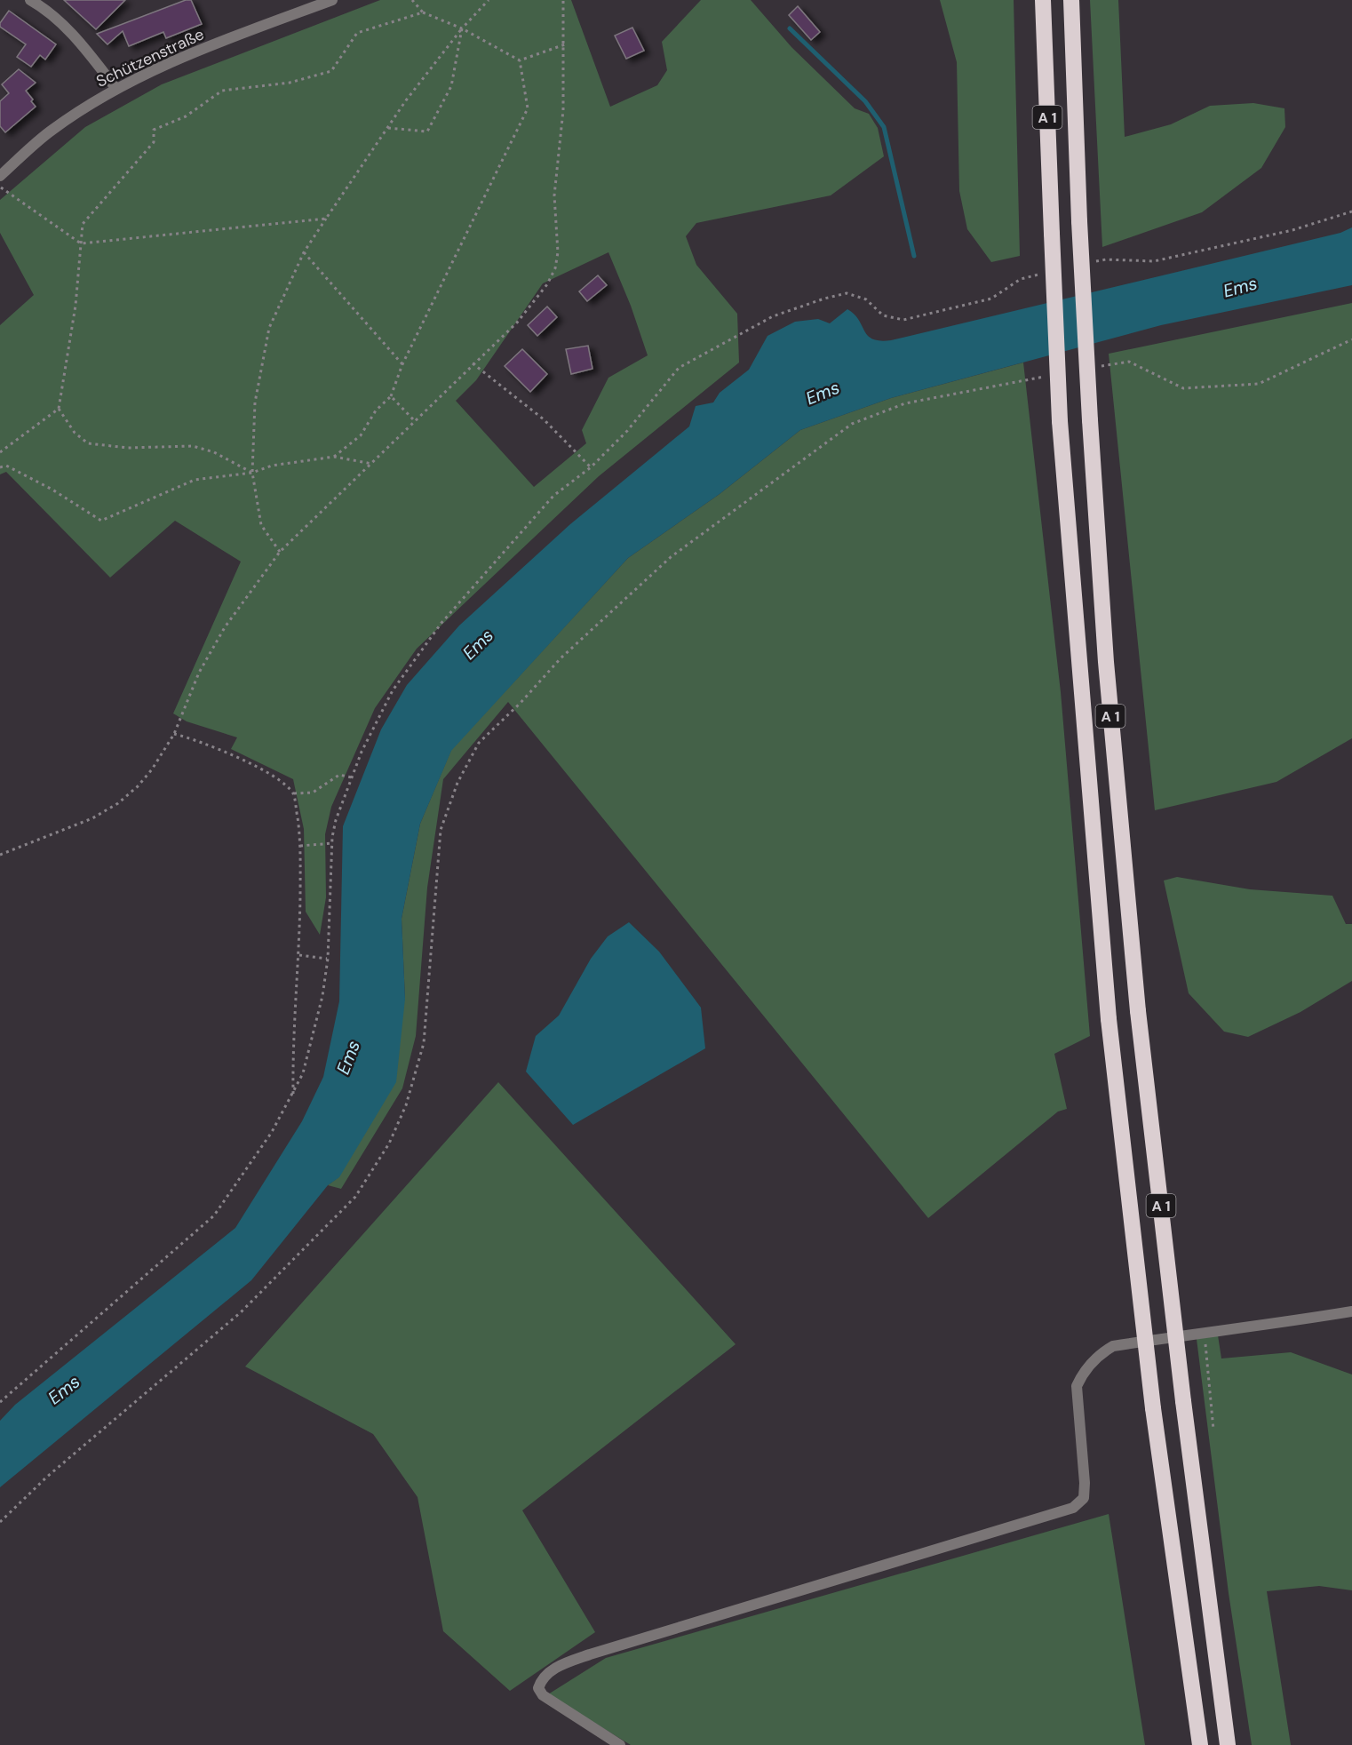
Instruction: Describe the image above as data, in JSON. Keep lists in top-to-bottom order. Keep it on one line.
{"streets":{"highway":["A 1"],"street":["Schützenstraße"]},"water":["Ems"]}
